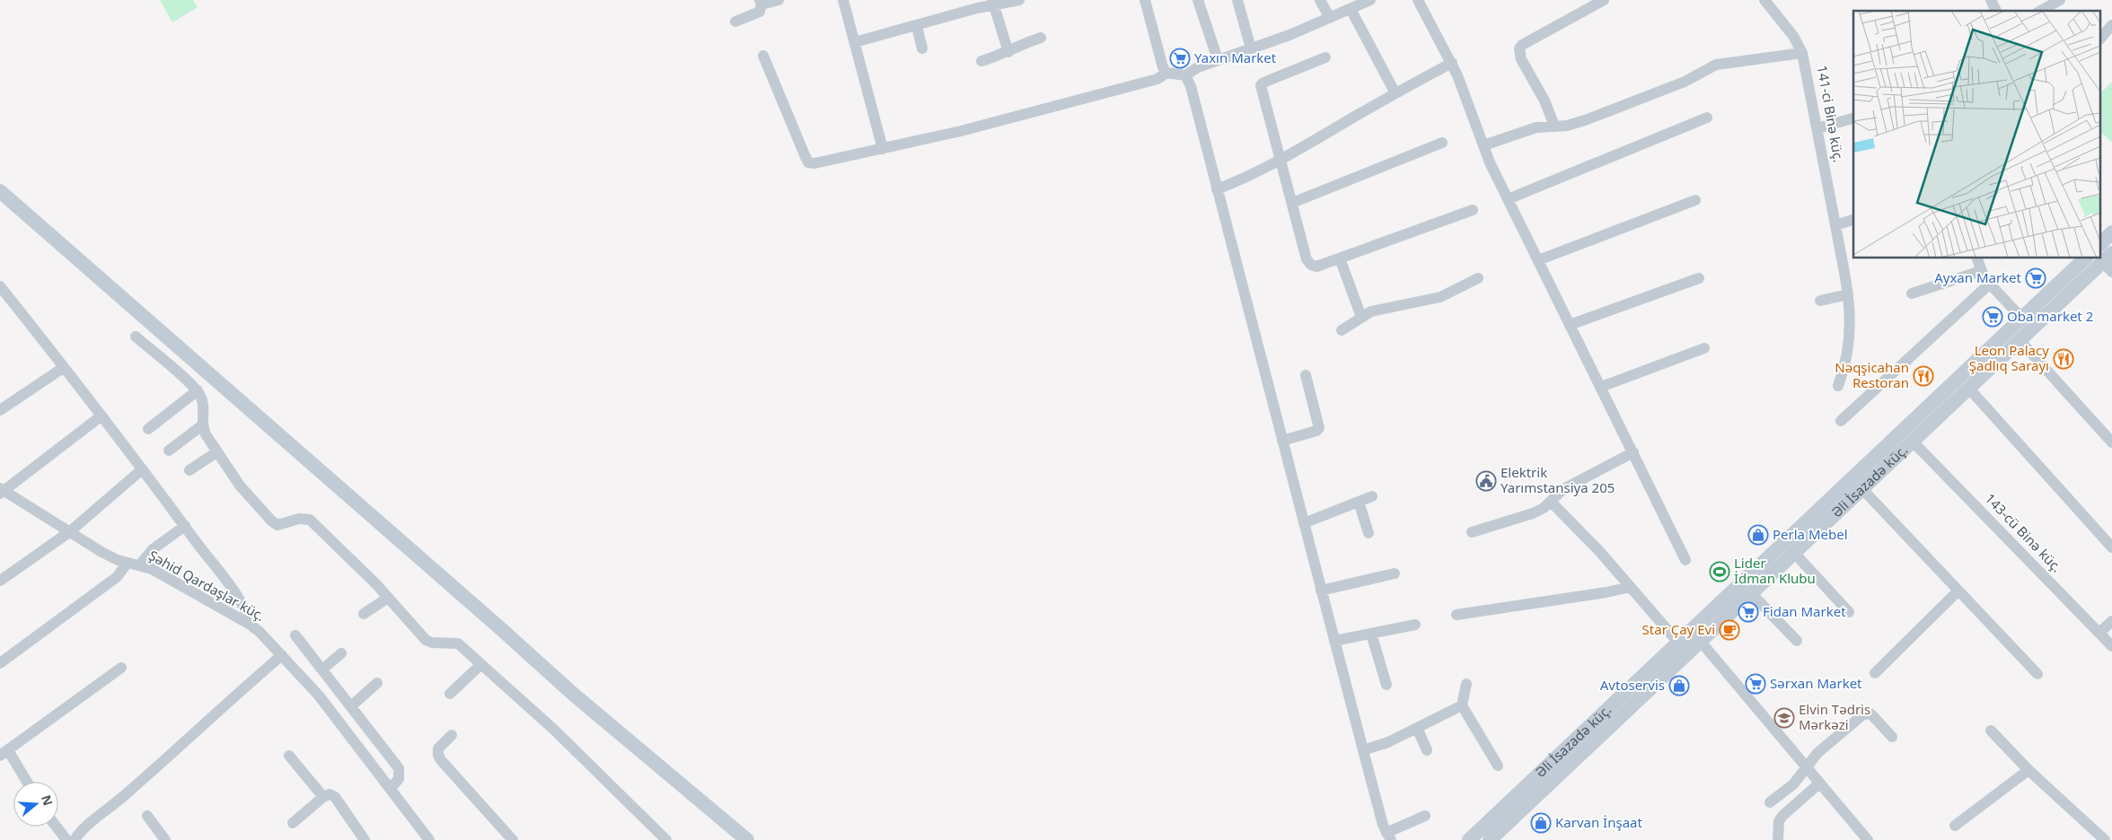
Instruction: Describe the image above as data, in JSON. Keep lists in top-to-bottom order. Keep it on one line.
{"streets":{"main road":["Əli İsazadə küç."],"street":["141-ci Binə küç.","143-cü Binə küç.","Şəhid Qardaşlar küç."]},"crossings":[["Əli İsazadə küç.","143-cü Binə küç."]],"places":{"supermarket":["Yaxın Market","Ayxan Market","Oba market 2","Fidan Market","Sərxan Market"],"restaurant":["Leon Palaсу Şadlıq Sarayı","Nəqşicahan Restoran"],"public building":["Elektrik Yarımstansiya 205"],"shop":["Perla Mebel","Avtoservis","Karvan İnşaat"],"sports":["Lider İdman Klubu"],"cafe":["Star Çay Evi"],"school or university":["Elvin Tədris Mərkəzi"]},"north":"right"}
